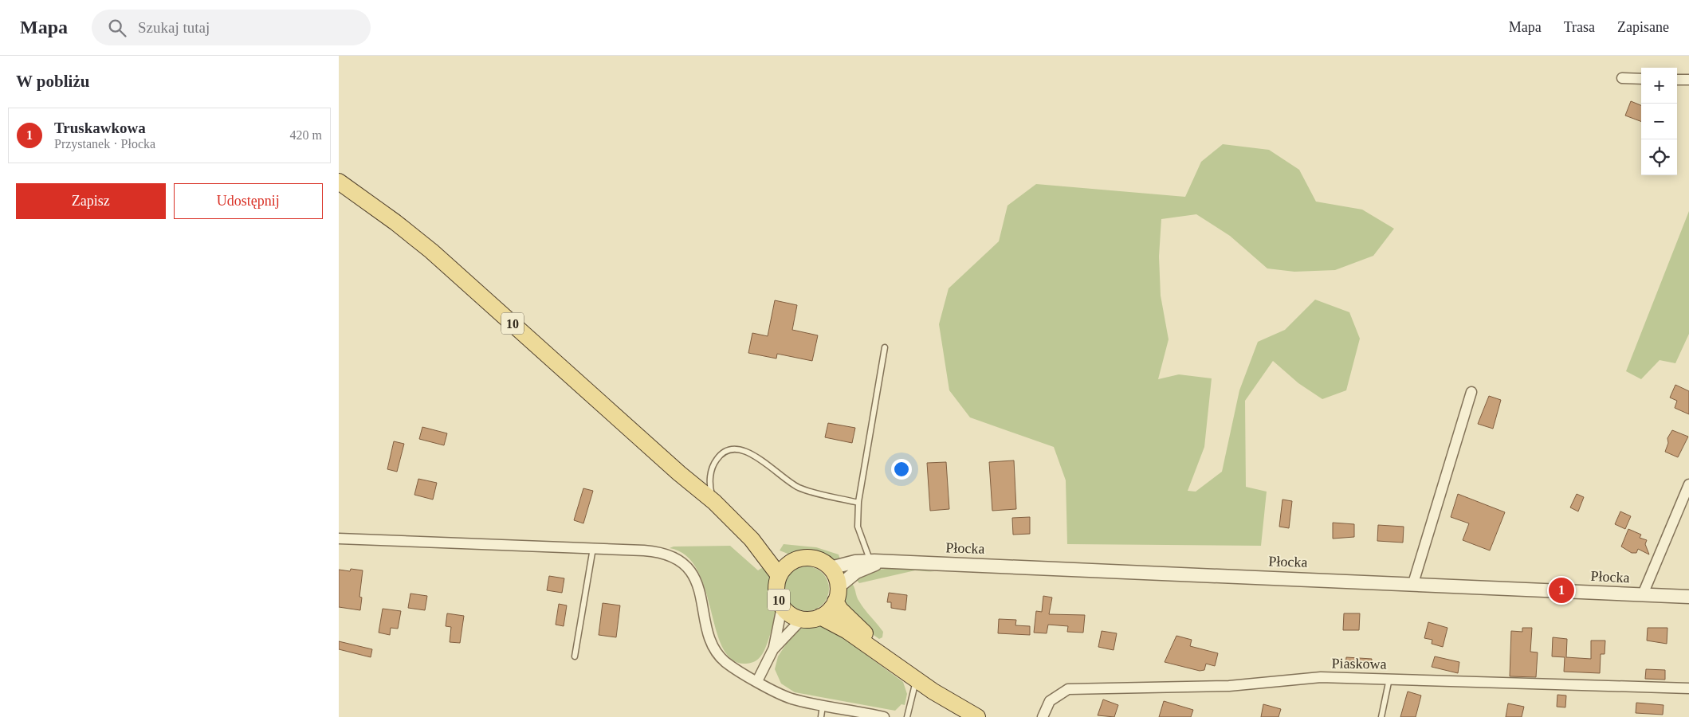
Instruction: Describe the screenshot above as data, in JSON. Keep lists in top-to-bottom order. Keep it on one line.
{"streets":{"main road":["10"],"street":["Płocka","Piaskowa"]},"crossings":[["10","Płocka"]],"page":{"header":"Mapa","search":"Szukaj tutaj","nav":["Mapa","Trasa","Zapisane"],"heading":"W pobliżu","map_buttons":["+","−"],"list":[{"mark":"1","name":"Truskawkowa","note":"Przystanek · Płocka","value":"420 m"}],"buttons":["Zapisz","Udostępnij"],"pins":"1"}}
